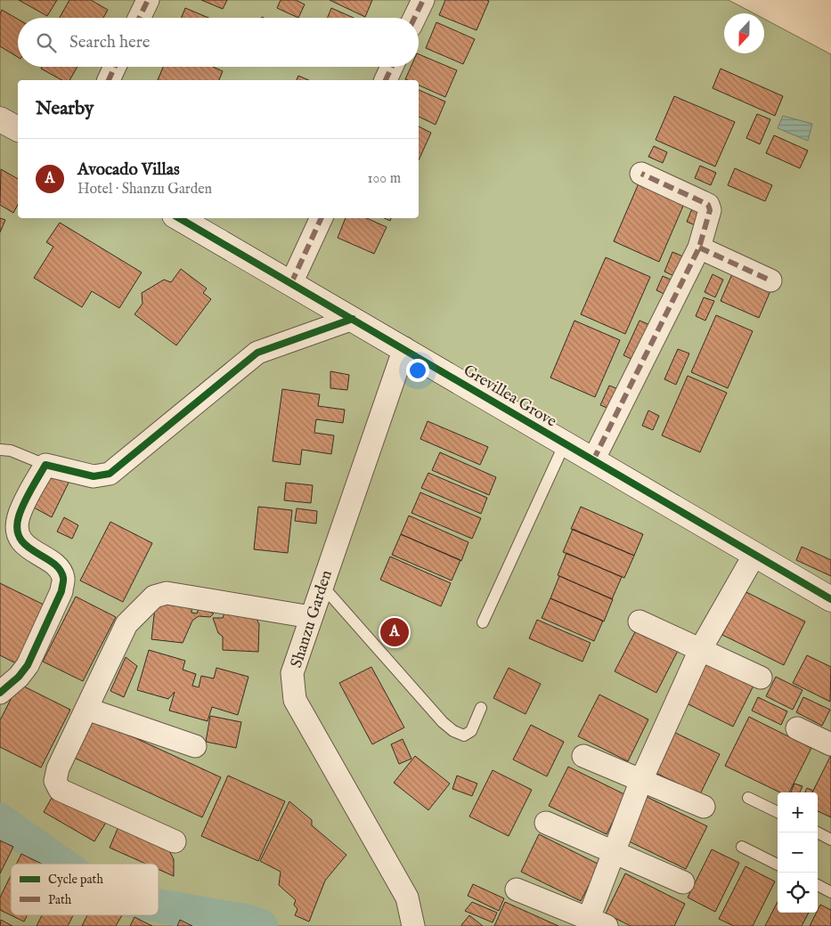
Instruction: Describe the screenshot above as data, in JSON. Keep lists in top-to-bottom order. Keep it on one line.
{"streets":{"street":["Grevillea Grove","Shanzu Garden"]},"crossings":[["Grevillea Grove","Shanzu Garden"]],"legend":["Cycle path","Path"],"north":"bottom","page":{"search":"Search here","heading":"Nearby","list":[{"mark":"A","name":"Avocado Villas","note":"Hotel · Shanzu Garden","value":"100 m"}],"pins":"A","map_buttons":["+","−"]}}
